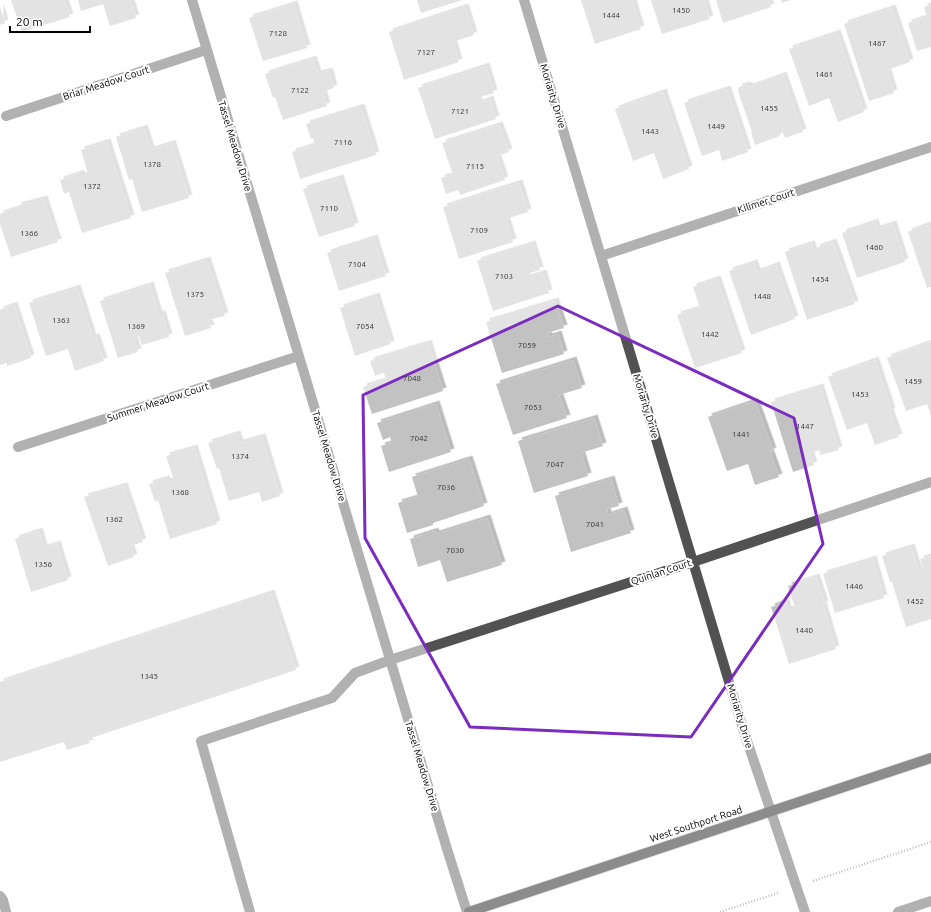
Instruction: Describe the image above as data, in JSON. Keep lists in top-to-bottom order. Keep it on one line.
{"streets":{"main road":["West Southport Road"],"street":["Briar Meadow Court","Moriarity Drive","Tassel Meadow Drive","Kilimer Court","Summer Meadow Court","Quinlan Court"]},"crossings":[["Briar Meadow Court","Tassel Meadow Drive"],["Moriarity Drive","Kilimer Court"],["Moriarity Drive","Quinlan Court"],["Moriarity Drive","West Southport Road"],["Tassel Meadow Drive","Summer Meadow Court"],["Tassel Meadow Drive","Quinlan Court"],["Tassel Meadow Drive","West Southport Road"]],"house_numbers":["1450","1444","7128","1467","7127","1461","7122","1455","7121","1449","1443","7116","1378","7115","1372","7110","7109","1366","1460","7104","7103","1454","1375","1448","1363","1369","7054","1442","7059","7048","1459","1453","7053","1447","1441","7042","1374","7047","7036","1368","1362","7041","7030","1356","1446","1452","1440","1345"],"scale_bar":"20 m"}
